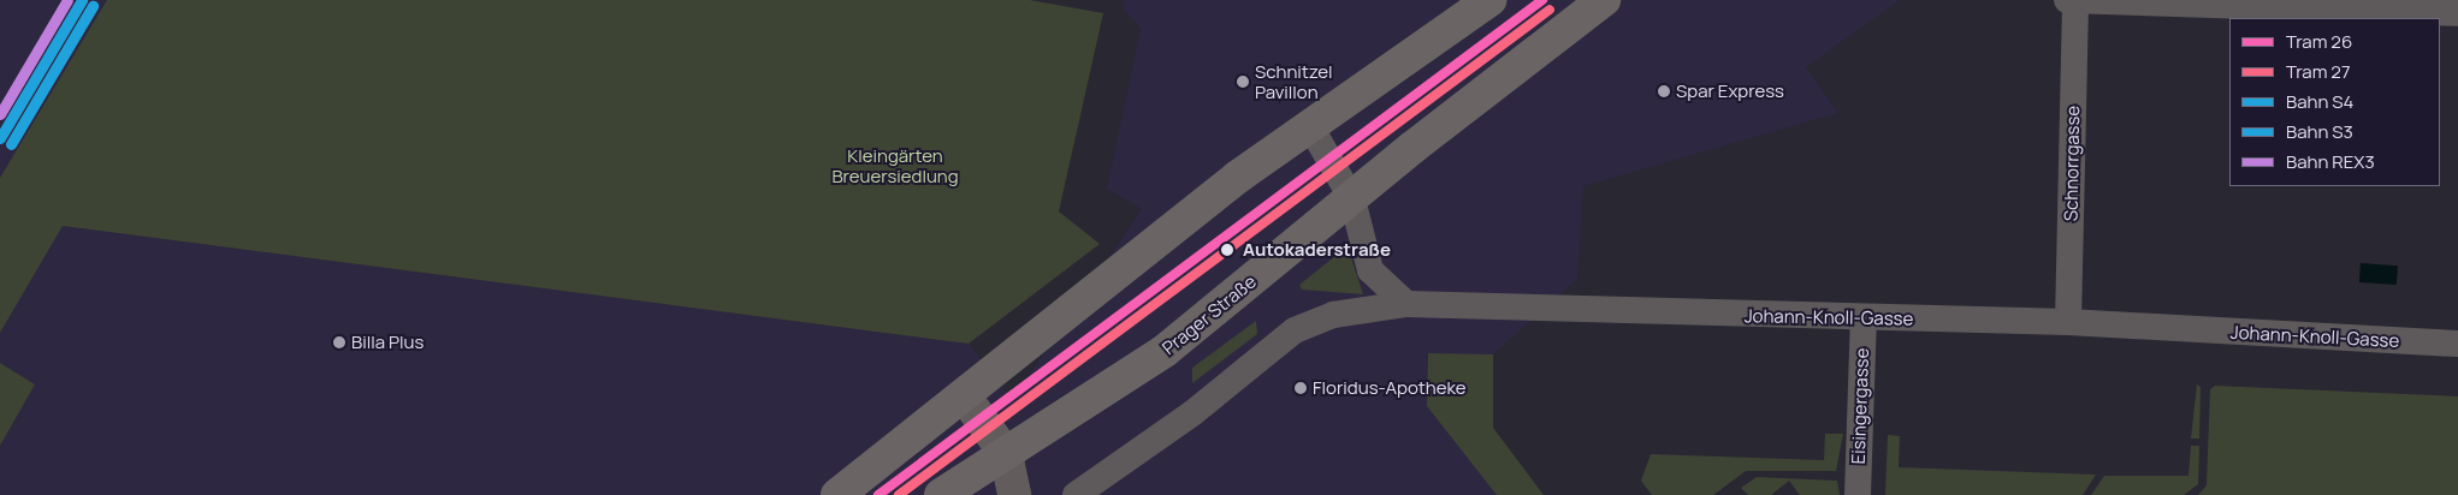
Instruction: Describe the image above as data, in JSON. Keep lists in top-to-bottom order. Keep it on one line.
{"streets":{"main road":["Prager Straße"],"street":["Schnorrgasse","Johann-Knoll-Gasse","Eisingergasse"]},"crossings":[["Schnorrgasse","Johann-Knoll-Gasse"],["Johann-Knoll-Gasse","Eisingergasse"]],"parks":["Kleingärten Breuersiedlung"],"places":["Schnitzel Pavillon","Spar Express","Autokaderstraße","Billa Plus","Floridus-Apotheke"],"lines":["tram line 26","rail line S4","rail line REX3","rail line S3","tram line 27"],"legend":["Tram 26","Tram 27","Bahn S4","Bahn S3","Bahn REX3"]}
